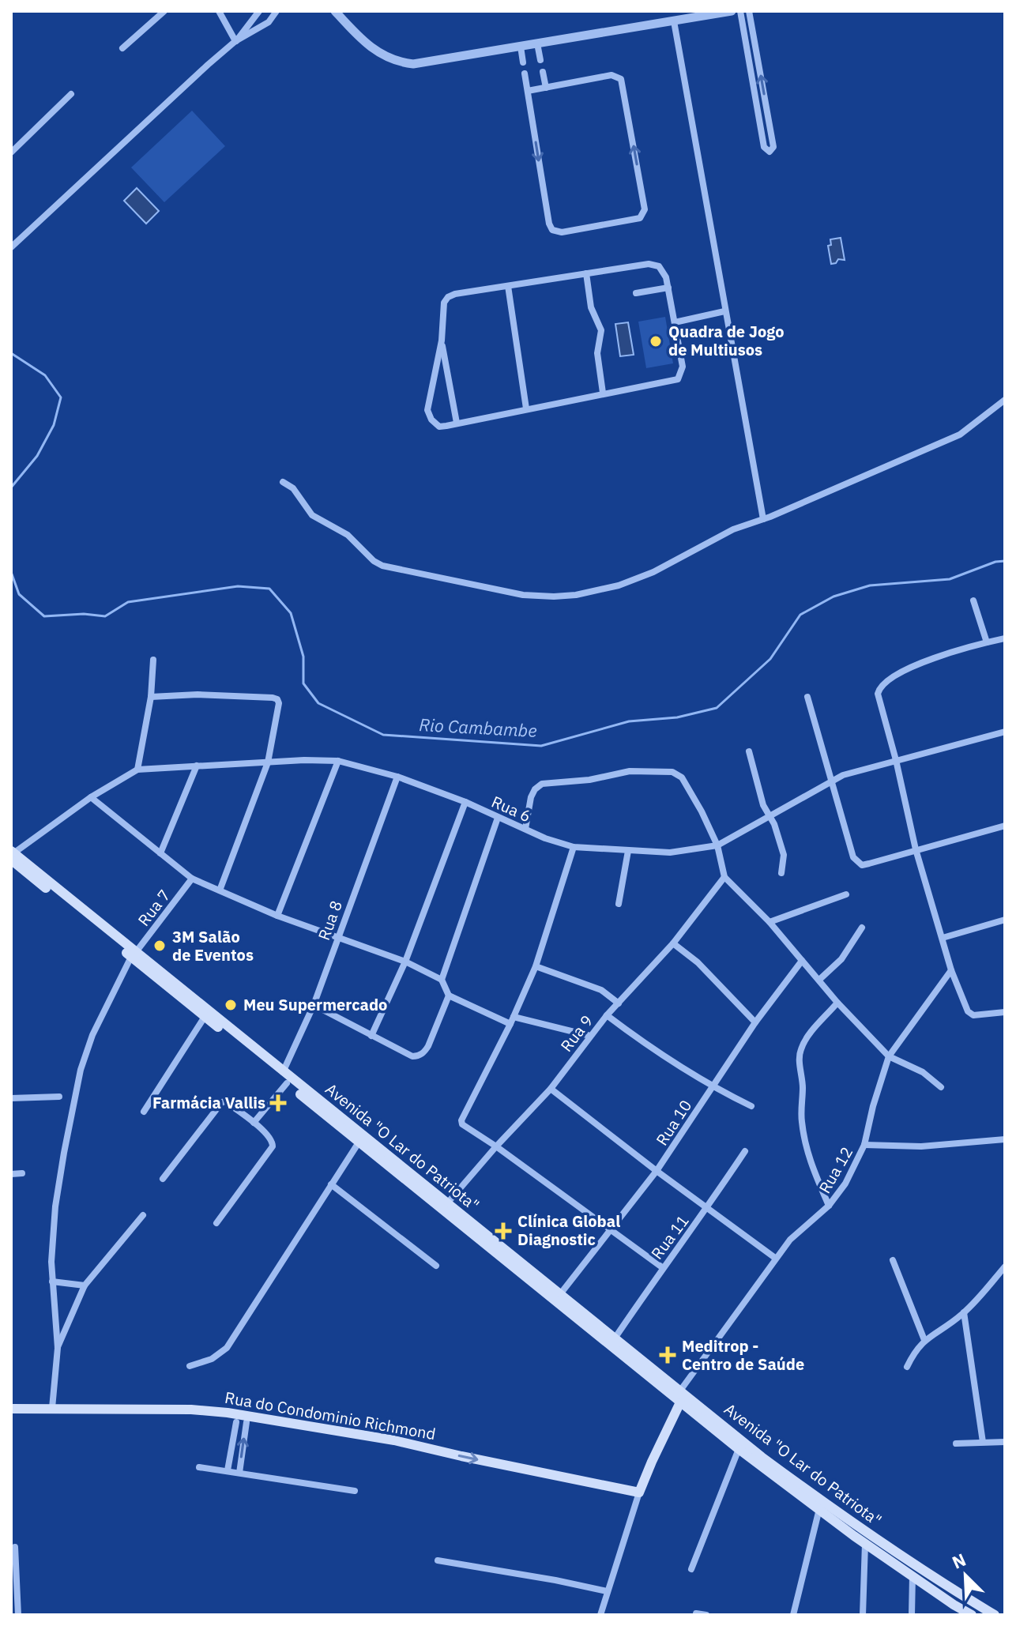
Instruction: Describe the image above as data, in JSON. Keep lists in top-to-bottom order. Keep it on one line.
{"streets":{"main road":["Avenida \"O Lar do Patriota\"","Rua do Condominio Richmond"],"street":["Rua 6","Rua 7","Rua 8","Rua 9","Rua 10","Rua 12","Rua 11"]},"crossings":[["Rua 6","Rua 8"],["Rua 6","Avenida \"O Lar do Patriota\""],["Rua 7","Avenida \"O Lar do Patriota\""],["Rua 8","Avenida \"O Lar do Patriota\""],["Rua 9","Avenida \"O Lar do Patriota\""],["Rua 10","Avenida \"O Lar do Patriota\""],["Avenida \"O Lar do Patriota\"","Rua 12"],["Avenida \"O Lar do Patriota\"","Rua 11"]],"one_way":["Rua do Condominio Richmond"],"water":["Rio Cambambe"],"places":{"other":["Quadra de Jogo de Multiusos","3M Salão de Eventos","Meu Supermercado"],"health":["Farmácia Vallis","Clínica Global Diagnostic","Meditrop - Centro de Saúde"]},"north":"top left"}
